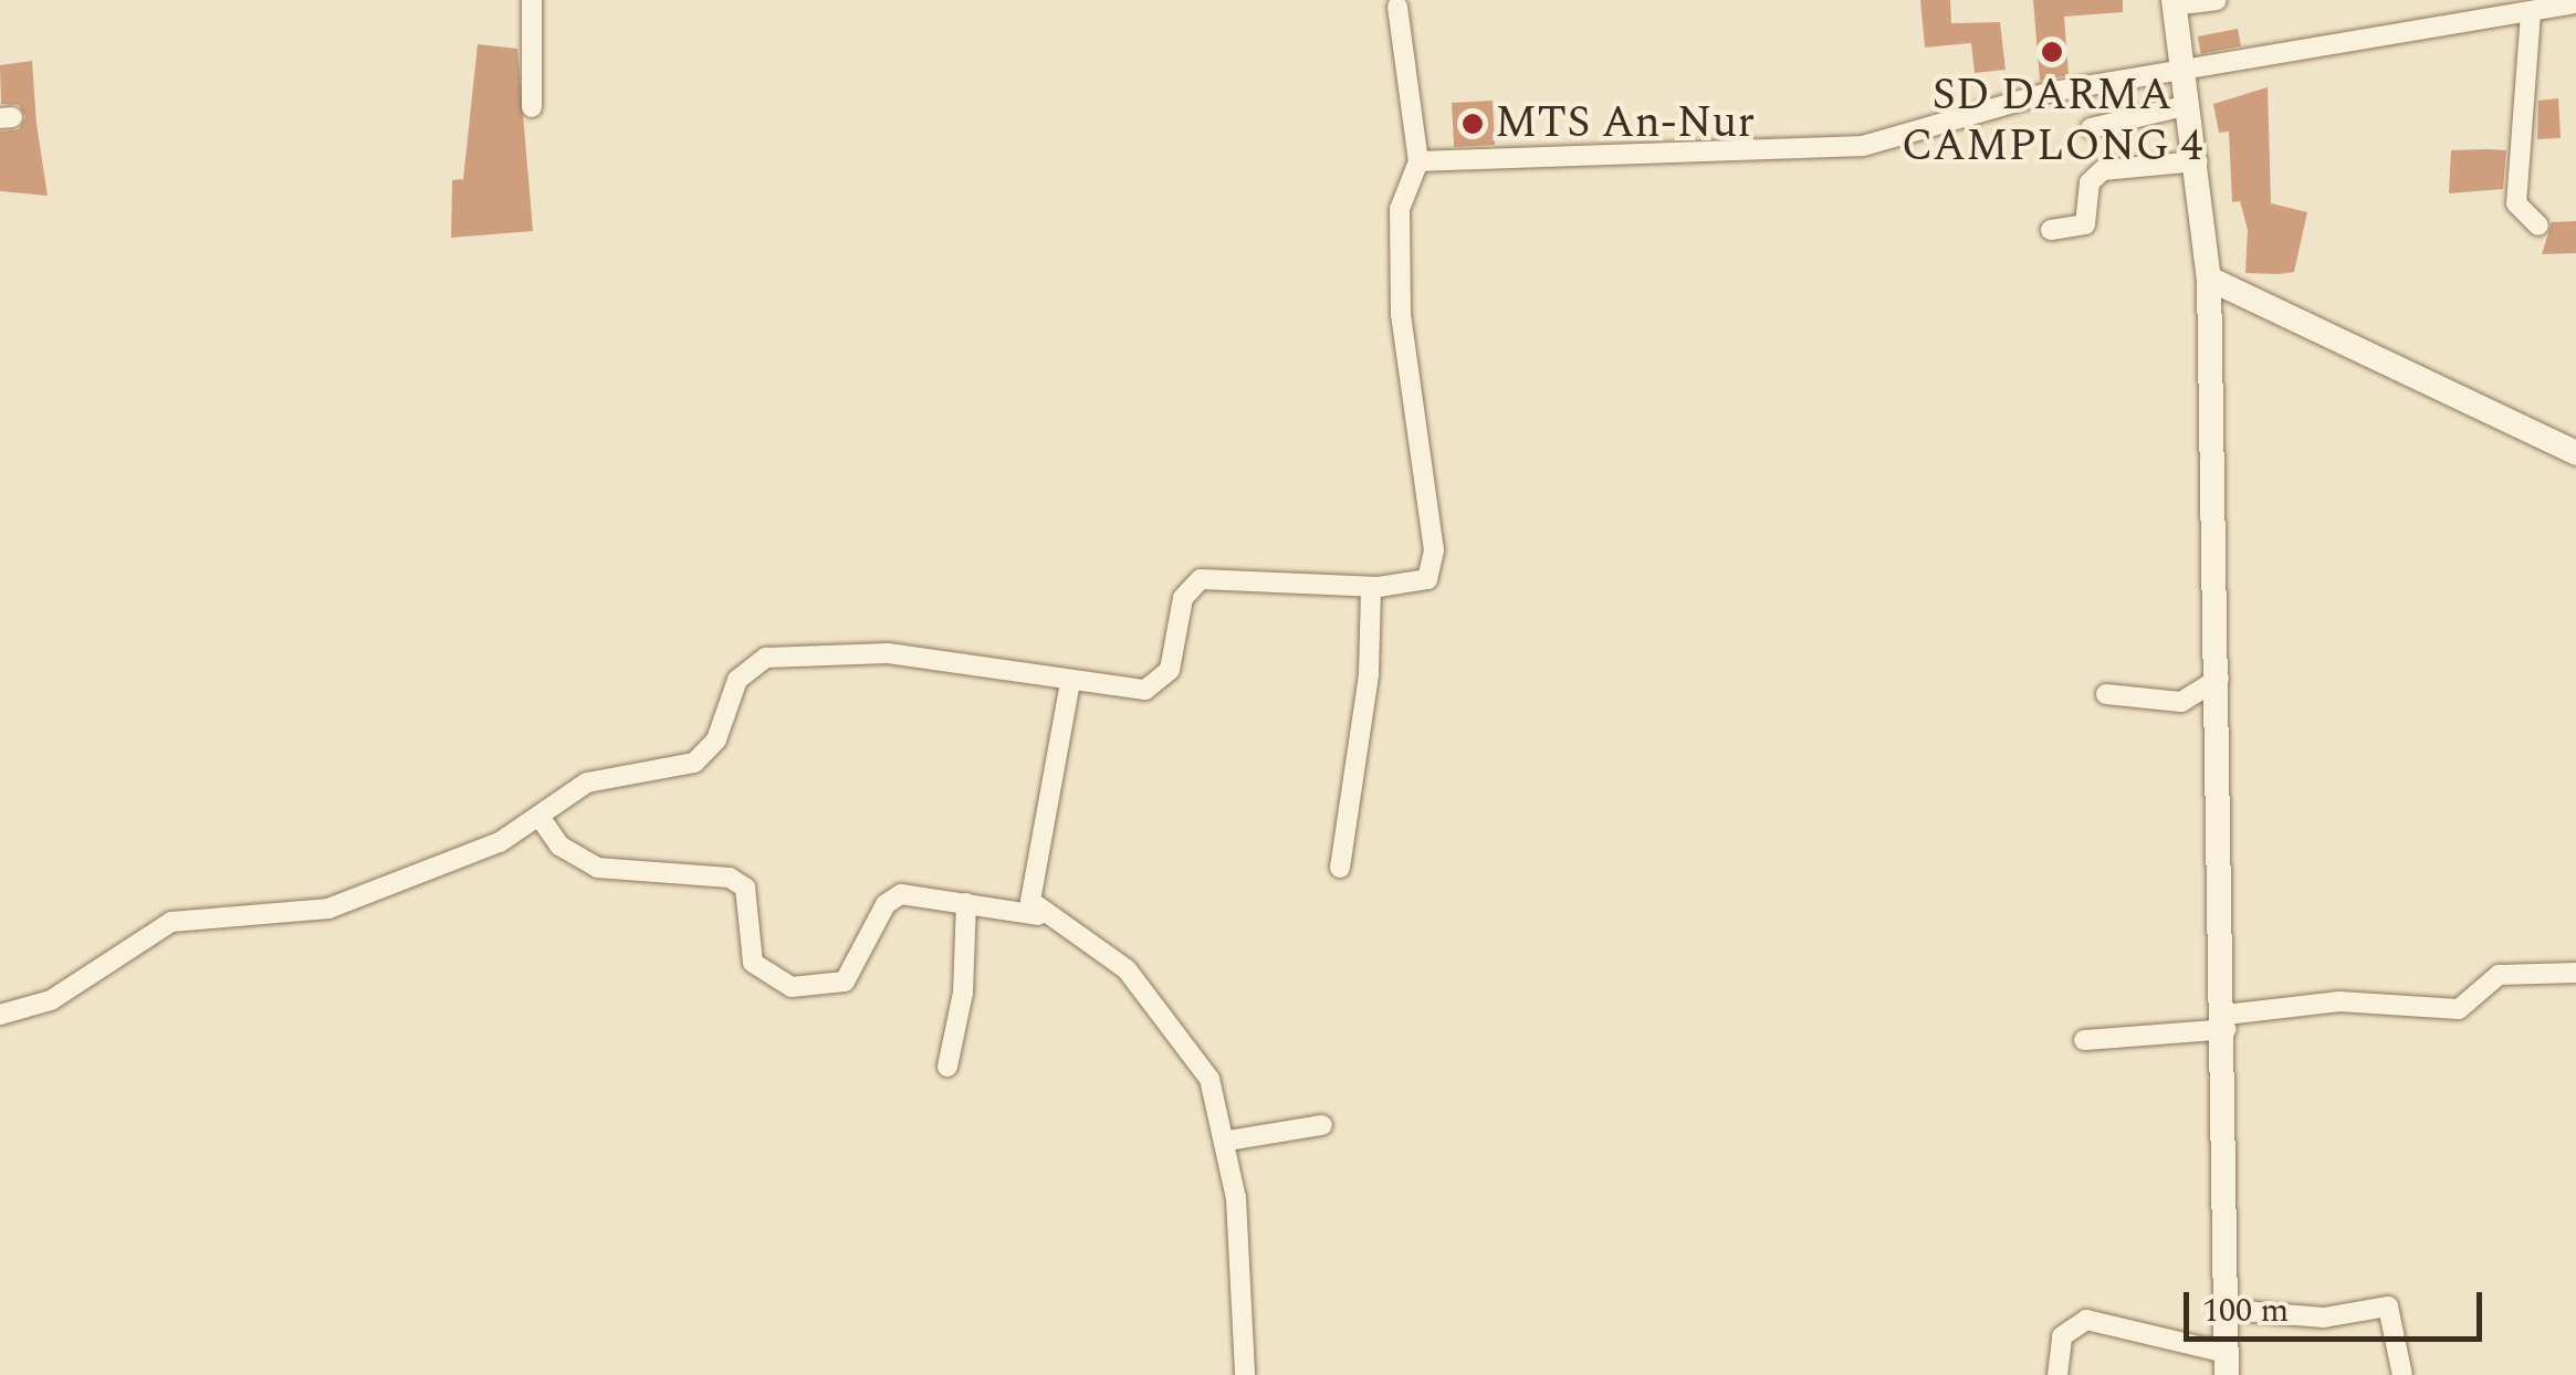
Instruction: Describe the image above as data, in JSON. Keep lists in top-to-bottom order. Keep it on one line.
{"places":["SD DARMA CAMPLONG 4","MTS An-Nur"],"scale_bar":"100 m"}
